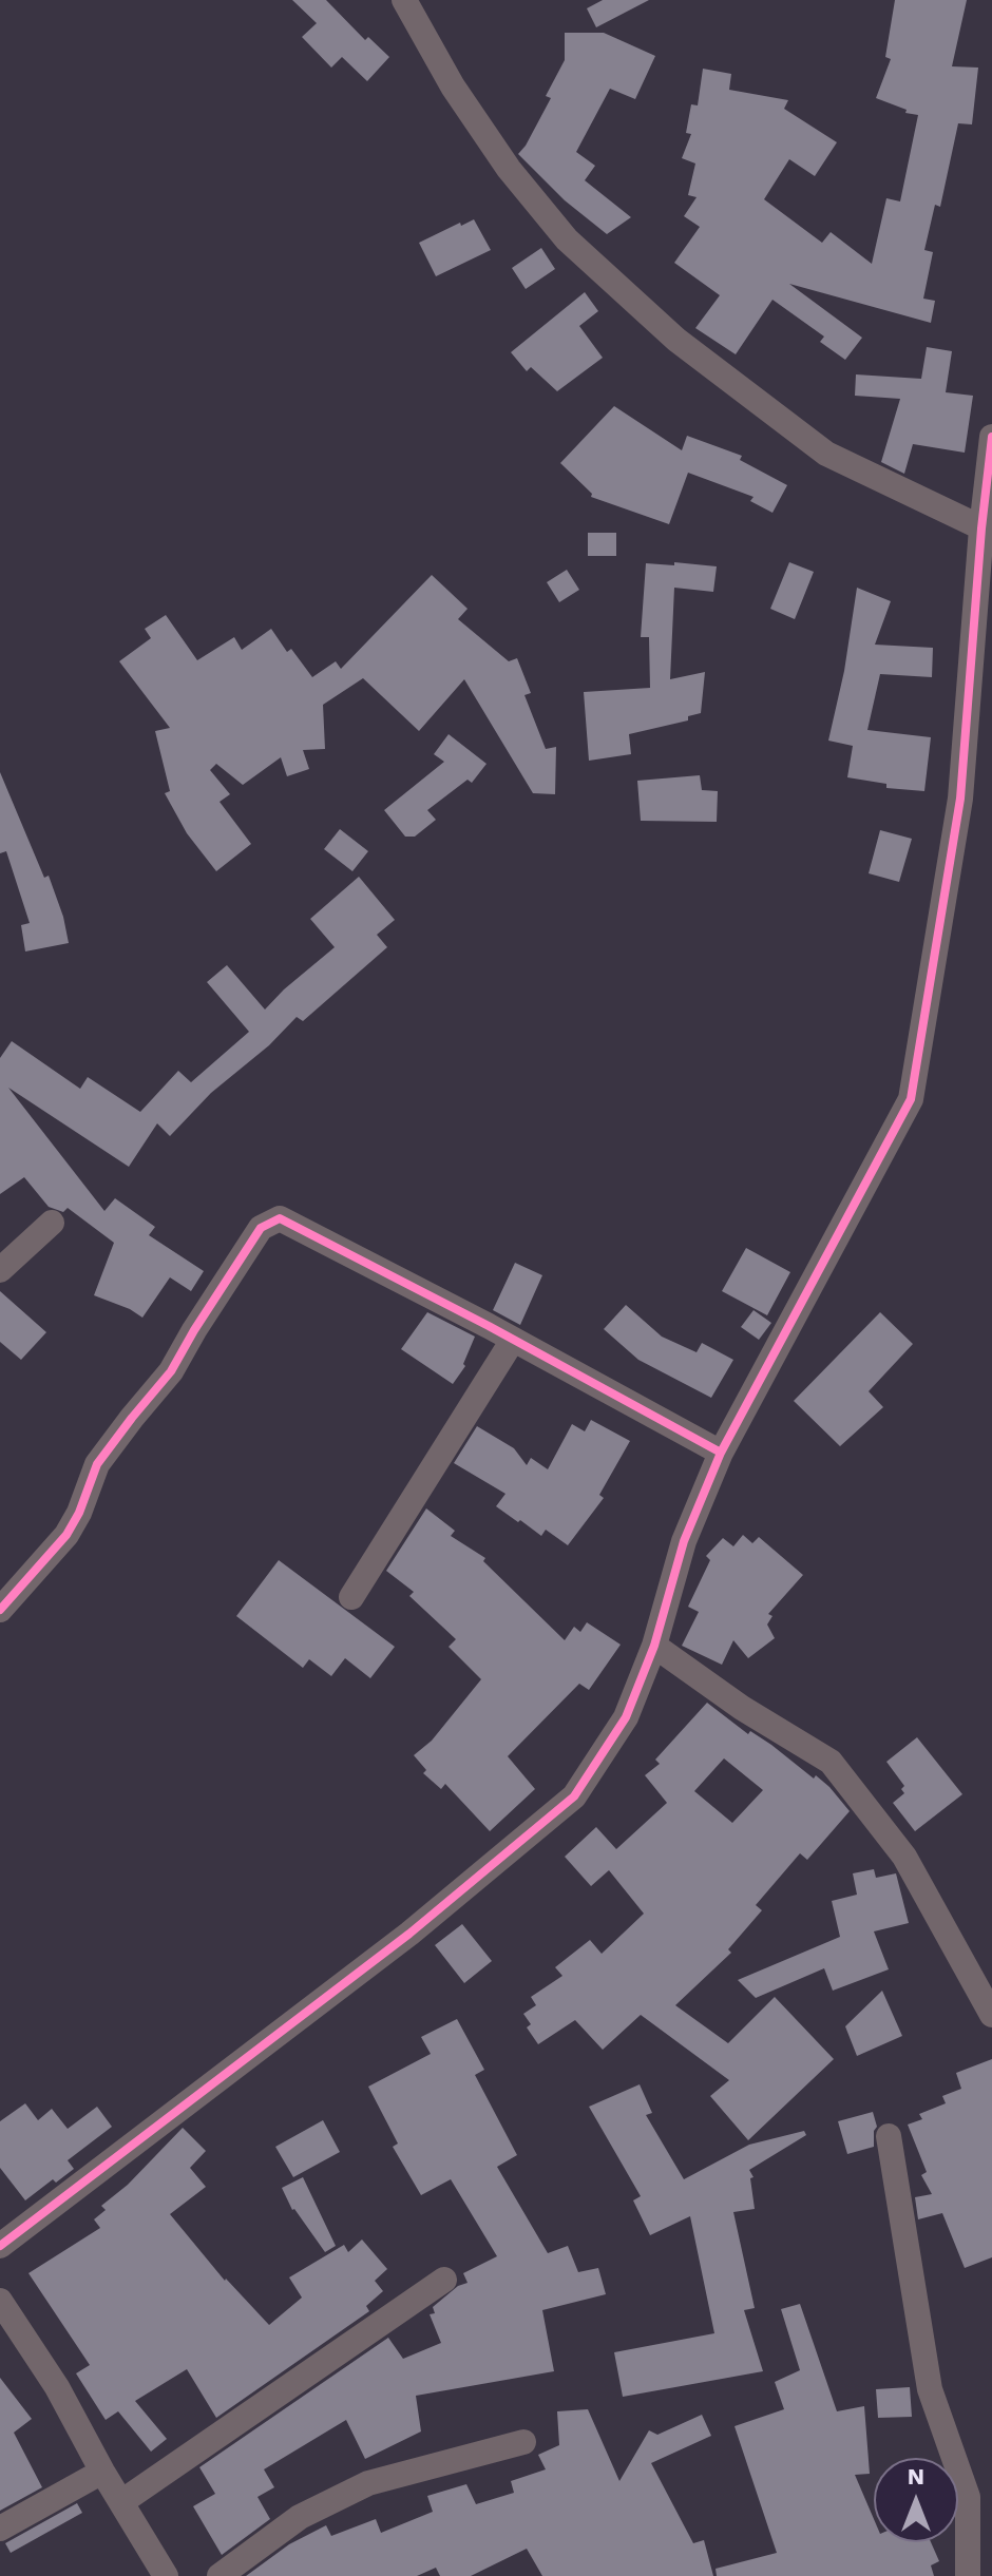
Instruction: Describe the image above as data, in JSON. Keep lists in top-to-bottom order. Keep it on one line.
{"north":"top"}
